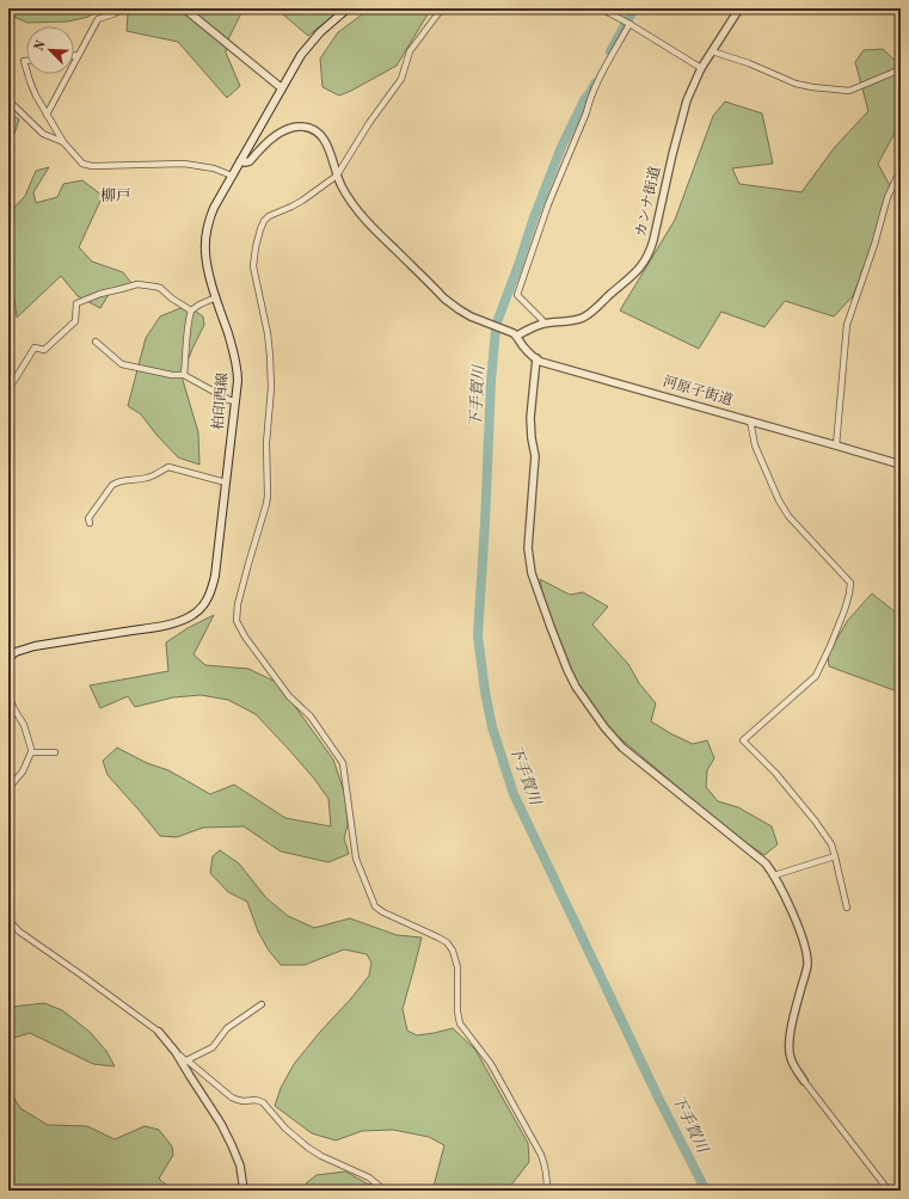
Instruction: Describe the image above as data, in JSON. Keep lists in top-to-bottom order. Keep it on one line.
{"streets":{"main road":["柏印西線"],"street":["カンナ街道","河原子街道"]},"crossings":[["カンナ街道","河原子街道"],["河原子街道","柏印西線"]],"districts":["柳戸"],"water":["下手賀川"],"north":"top left"}
